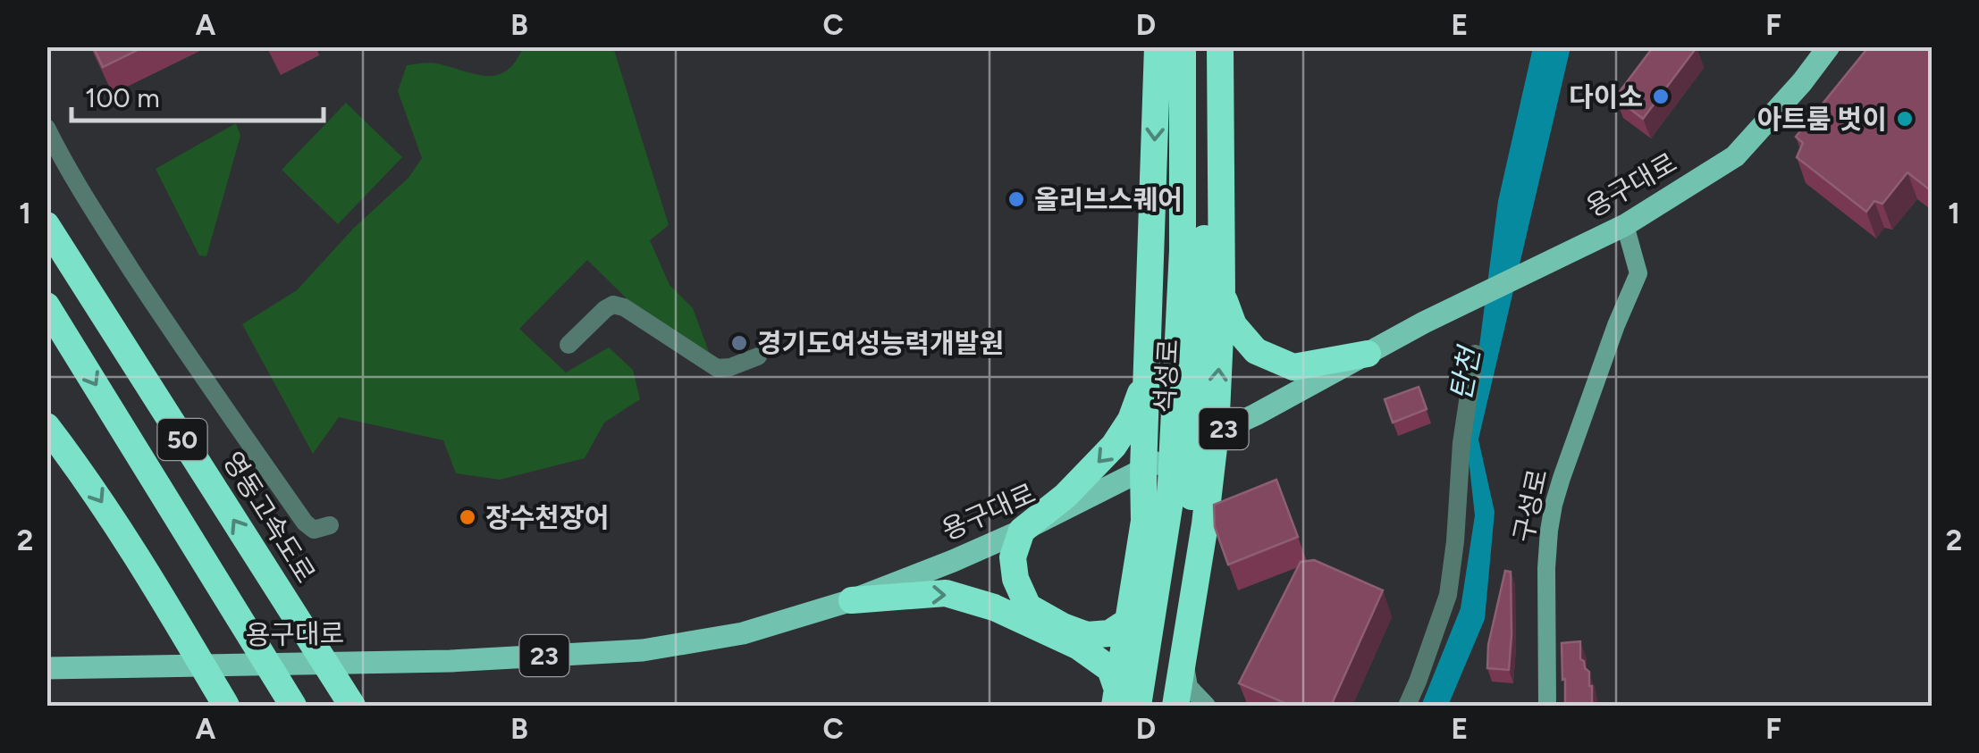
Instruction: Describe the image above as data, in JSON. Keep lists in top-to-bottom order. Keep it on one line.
{"streets":{"highway":["석성로","50","영동고속도로"],"main road":["용구대로","23","구성로"]},"crossings":[["용구대로","구성로"]],"water":["탄천"],"places":["다이소","아트룸 벗이","올리브스퀘어","경기도여성능력개발원","장수천장어"],"scale_bar":"100 m","grid":{"columns":["A","B","C","D","E","F"],"rows":["1","2"]}}
